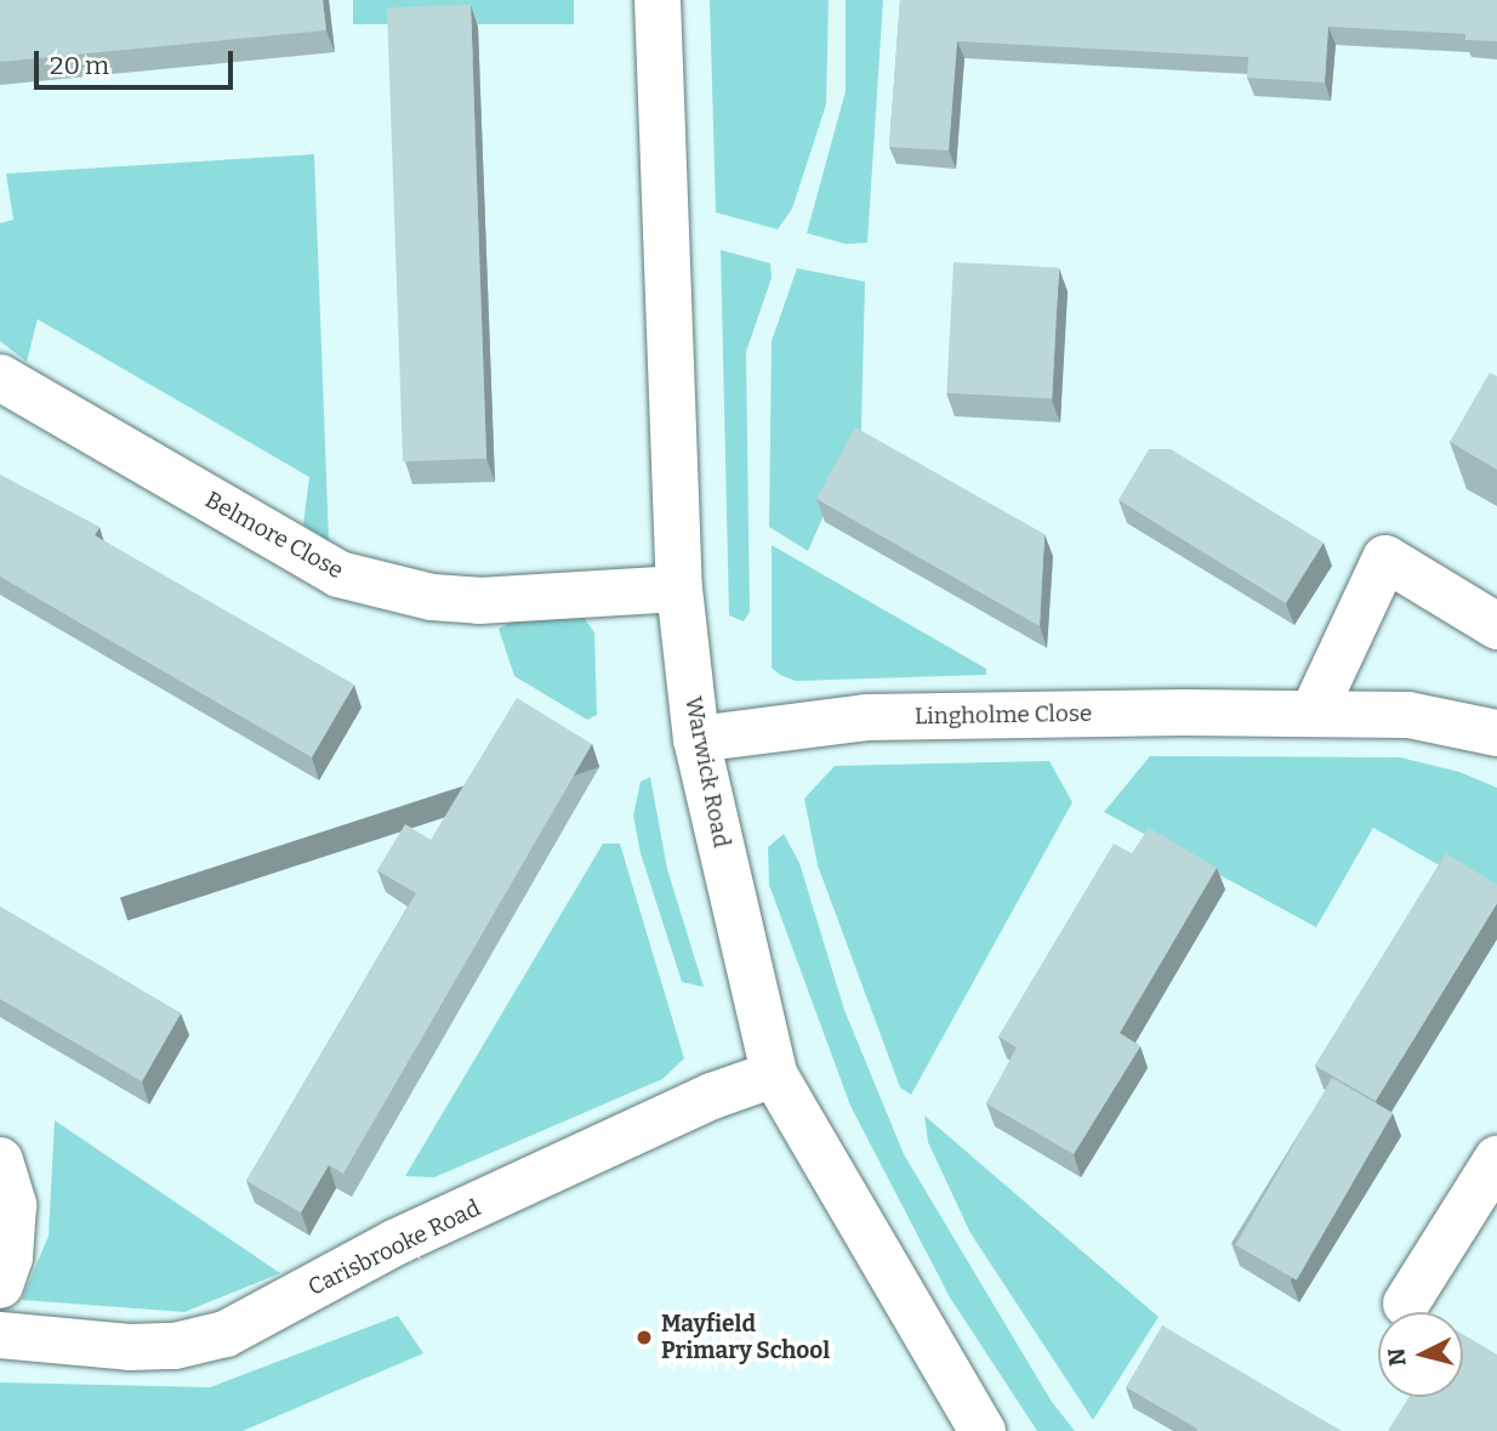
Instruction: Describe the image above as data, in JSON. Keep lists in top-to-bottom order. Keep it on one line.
{"streets":{"street":["Belmore Close","Lingholme Close","Warwick Road","Carisbrooke Road"]},"crossings":[["Belmore Close","Warwick Road"],["Lingholme Close","Warwick Road"],["Warwick Road","Carisbrooke Road"]],"places":["Mayfield Primary School"],"scale_bar":"20 m","north":"left"}
